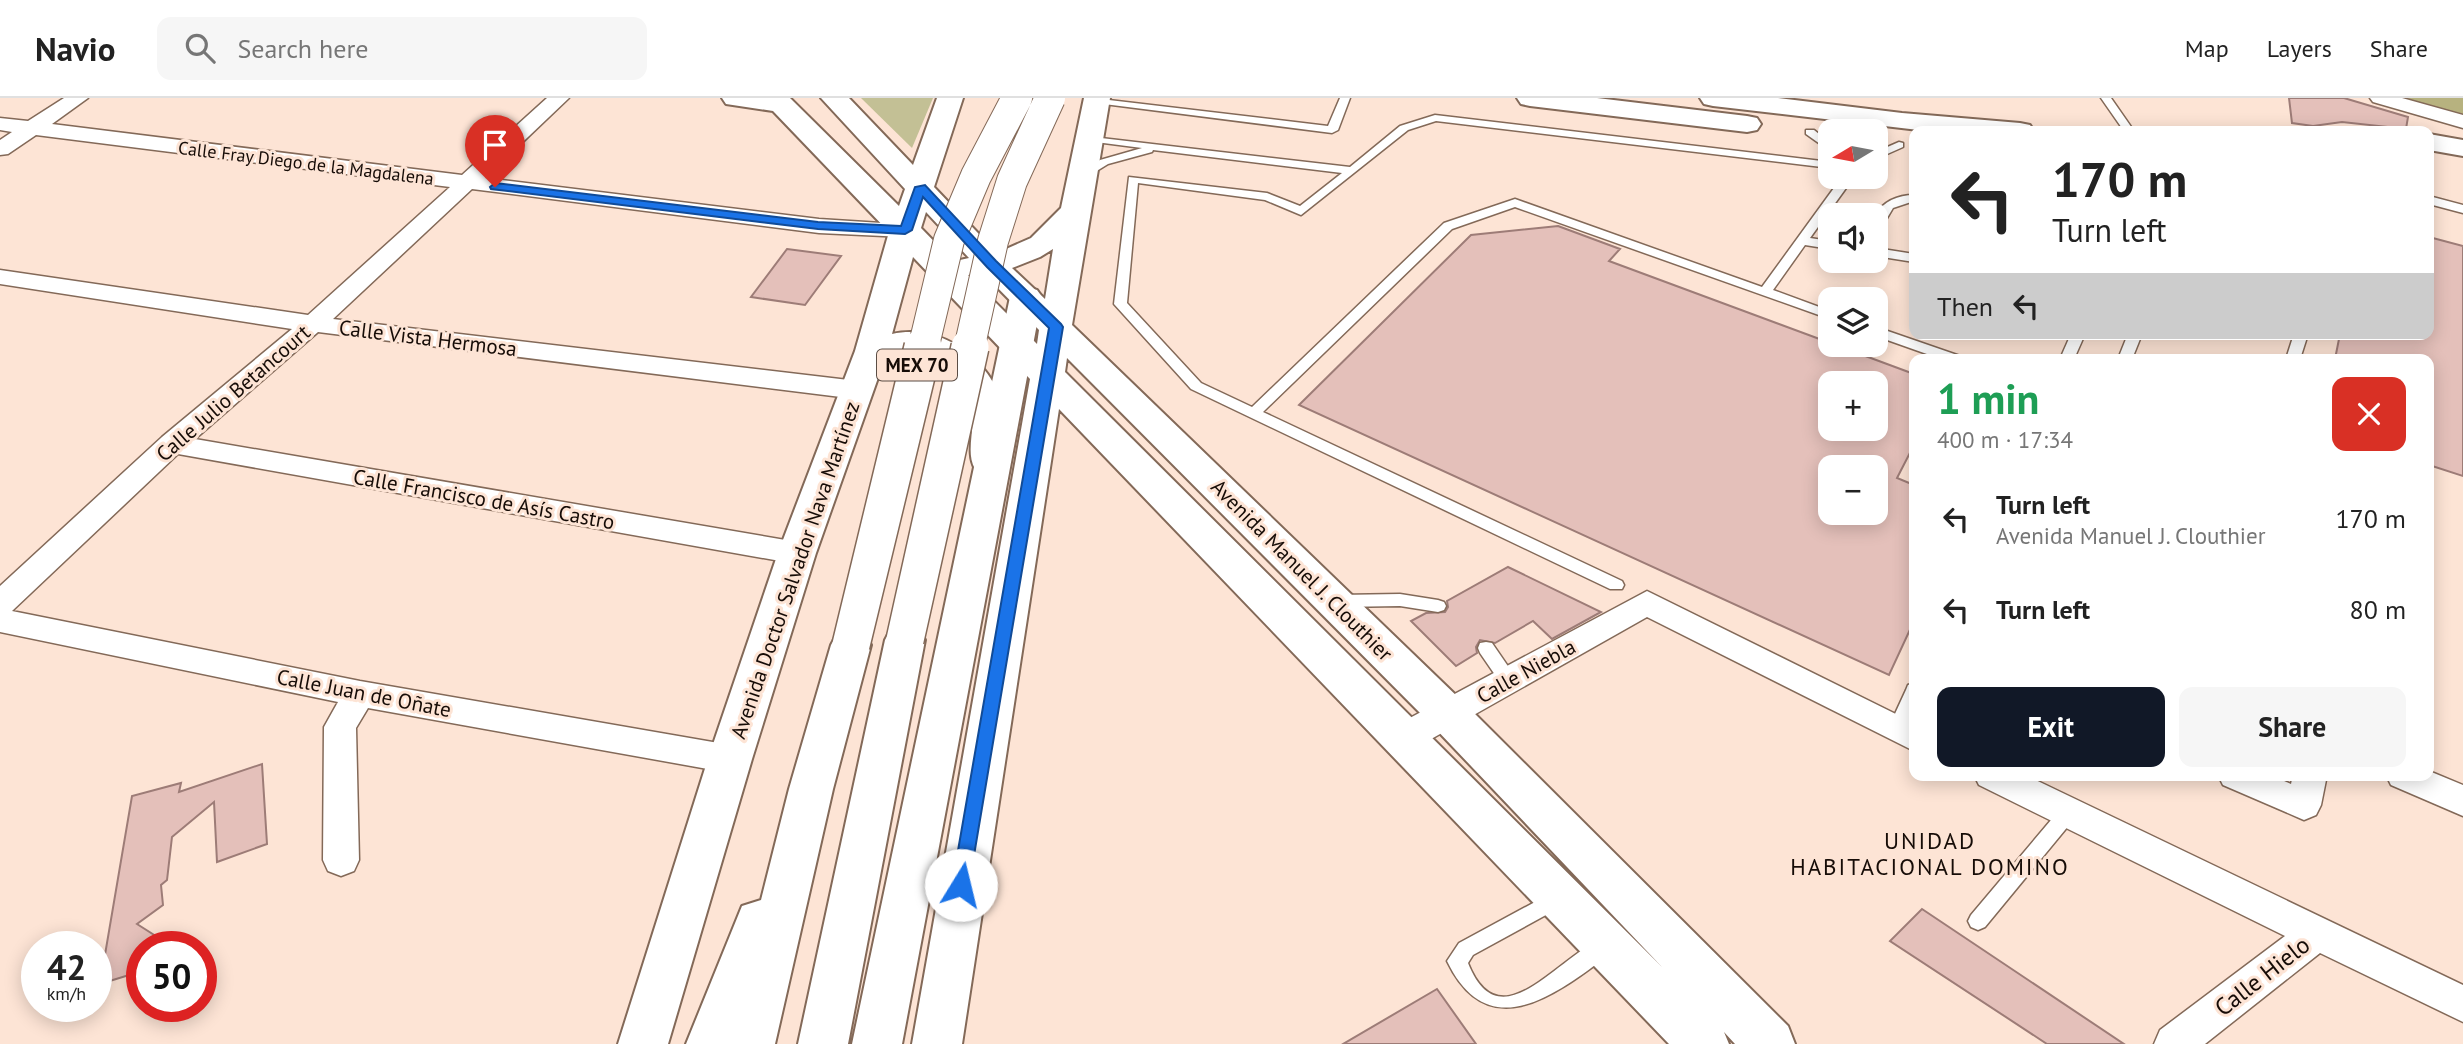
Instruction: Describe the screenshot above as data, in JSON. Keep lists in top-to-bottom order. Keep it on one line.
{"streets":{"main road":["MEX 70","Avenida Doctor Salvador Nava Martínez","Avenida Manuel J. Clouthier"],"street":["Calle Fray Diego de la Magdalena","Calle Vista Hermosa","Calle Julio Betancourt","Calle Francisco de Asís Castro","Calle Niebla","Calle Juan de Oñate","Calle Hielo"]},"crossings":[["Calle Fray Diego de la Magdalena","Calle Julio Betancourt"],["Calle Fray Diego de la Magdalena","Avenida Doctor Salvador Nava Martínez"],["Calle Fray Diego de la Magdalena","Avenida Manuel J. Clouthier"],["Calle Vista Hermosa","Calle Julio Betancourt"],["Calle Vista Hermosa","Avenida Doctor Salvador Nava Martínez"],["Calle Julio Betancourt","Calle Francisco de Asís Castro"],["Calle Francisco de Asís Castro","Avenida Doctor Salvador Nava Martínez"],["Avenida Doctor Salvador Nava Martínez","Avenida Manuel J. Clouthier"],["Avenida Doctor Salvador Nava Martínez","Calle Juan de Oñate"],["Avenida Manuel J. Clouthier","Calle Niebla"]],"districts":["UNIDAD HABITACIONAL DOMINO"],"north":"left","page":{"header":"Navio","search":"Search here","nav":["Map","Layers","Share"],"map_buttons":["+","−"],"turn":["170 m","Turn left"],"then":"Then","heading":["1 min","400 m · 17:34"],"list":[{"name":"Turn left","note":"Avenida Manuel J. Clouthier","value":"170 m"},{"name":"Turn left","value":"80 m"}],"buttons":["Exit","Share"],"speed":"42 km/h","limit":"50"}}
